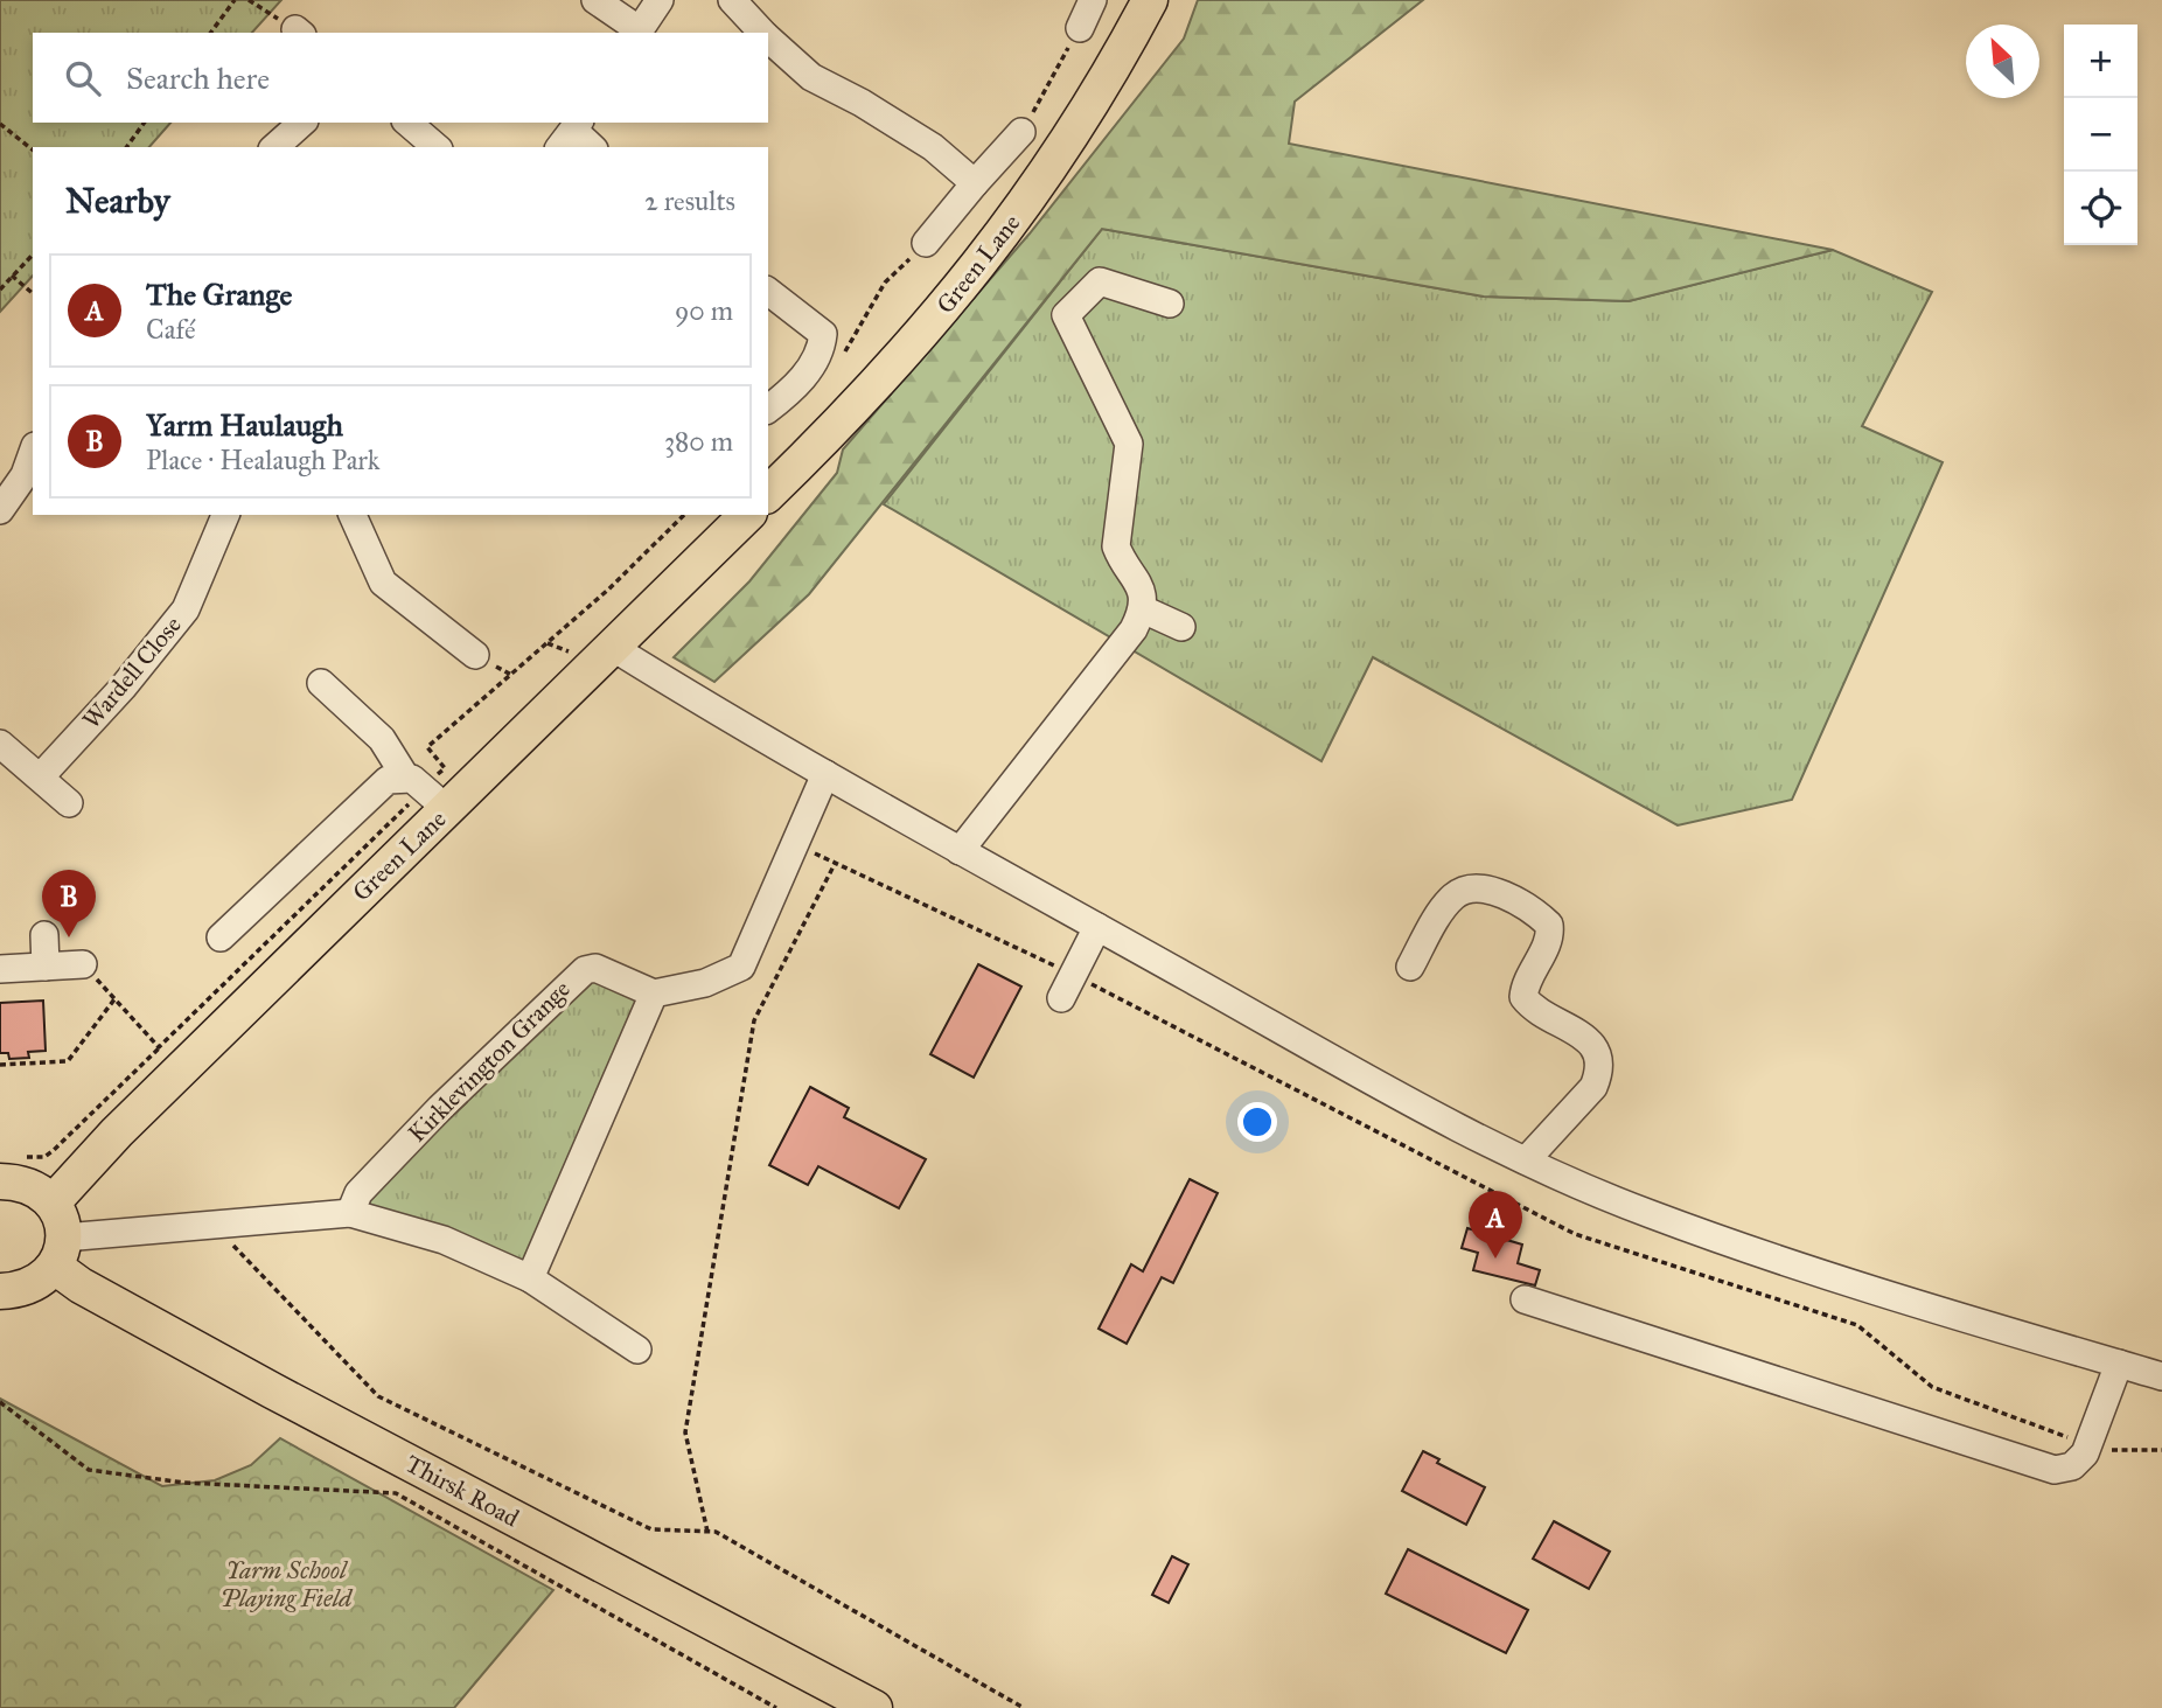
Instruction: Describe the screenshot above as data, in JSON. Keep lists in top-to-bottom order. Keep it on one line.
{"streets":{"main road":["Green Lane","Thirsk Road"],"street":["Wardell Close","Kirklevington Grange"]},"parks":["Yarm School Playing Field"],"north":"top left","page":{"map_buttons":["+","−"],"search":"Search here","heading":["Nearby","2 results"],"list":[{"mark":"A","name":"The Grange","note":"Café","value":"90 m"},{"mark":"B","name":"Yarm Haulaugh","note":"Place · Healaugh Park","value":"380 m"}],"pins":["B","A"]}}
